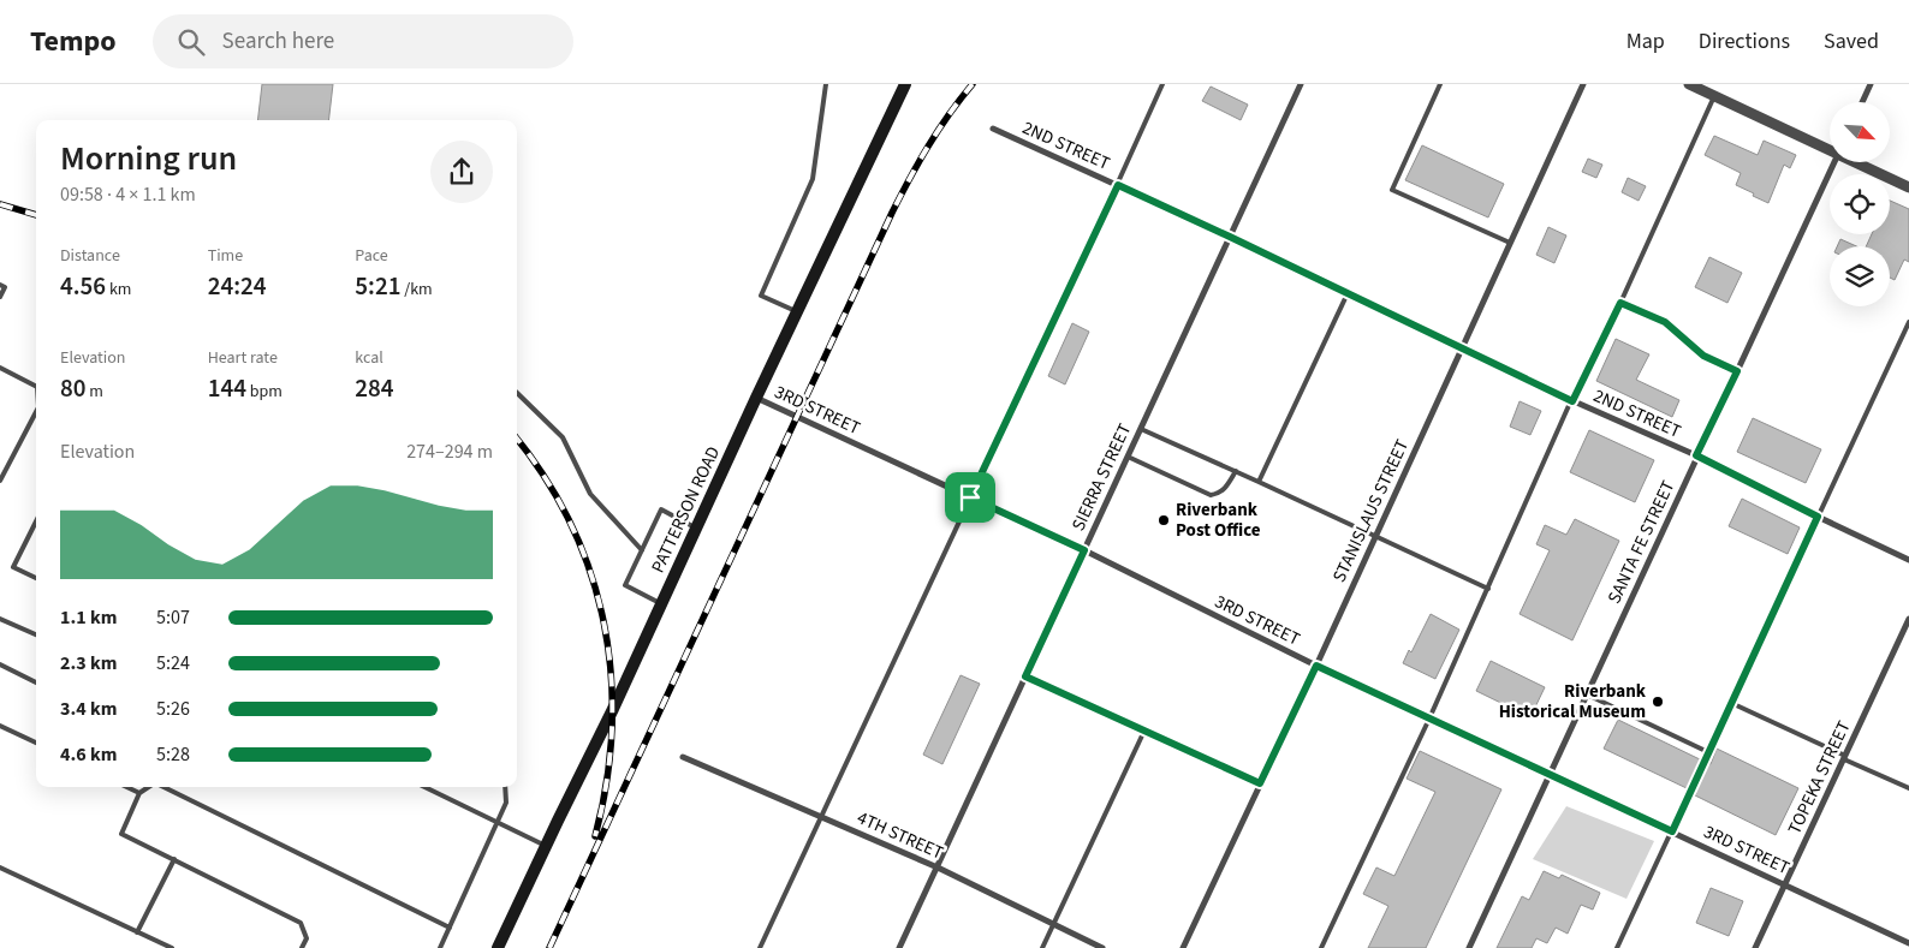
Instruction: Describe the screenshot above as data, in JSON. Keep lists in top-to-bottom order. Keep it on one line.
{"streets":{"main road":["PATTERSON ROAD"],"street":["2ND STREET","3RD STREET","SIERRA STREET","STANISLAUS STREET","SANTA FE STREET","TOPEKA STREET","4TH STREET"]},"crossings":[["2ND STREET","SIERRA STREET"],["2ND STREET","STANISLAUS STREET"],["2ND STREET","SANTA FE STREET"],["3RD STREET","SIERRA STREET"],["3RD STREET","PATTERSON ROAD"],["3RD STREET","STANISLAUS STREET"],["3RD STREET","SANTA FE STREET"],["3RD STREET","TOPEKA STREET"],["SIERRA STREET","4TH STREET"]],"places":["Riverbank Post Office","Riverbank Historical Museum"],"north":"bottom right","page":{"header":"Tempo","search":"Search here","nav":["Map","Directions","Saved"],"heading":["Morning run","09:58 · 4 × 1.1 km"],"stats":[["Distance","4.56 km"],["Time","24:24"],["Pace","5:21 /km"],["Elevation","80 m"],["Heart rate","144 bpm"],["kcal","284"]],"chart":["Elevation","274–294 m"],"list":[{"name":"1.1 km","note":"5:07"},{"name":"2.3 km","note":"5:24"},{"name":"3.4 km","note":"5:26"},{"name":"4.6 km","note":"5:28"}]}}
